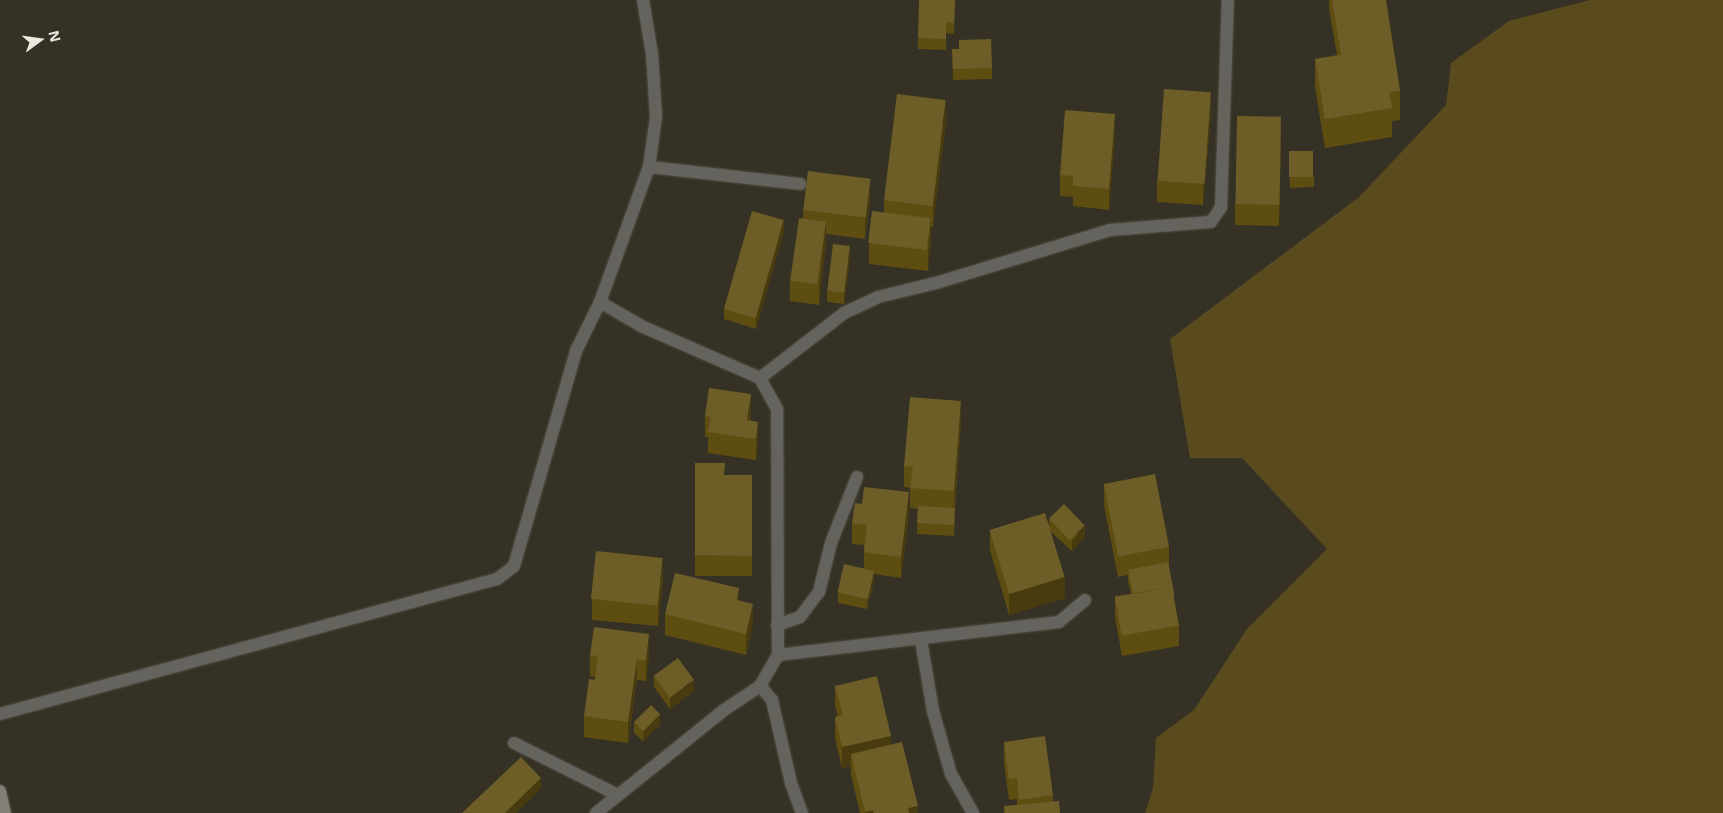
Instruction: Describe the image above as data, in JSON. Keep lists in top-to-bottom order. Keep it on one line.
{"north":"right"}
